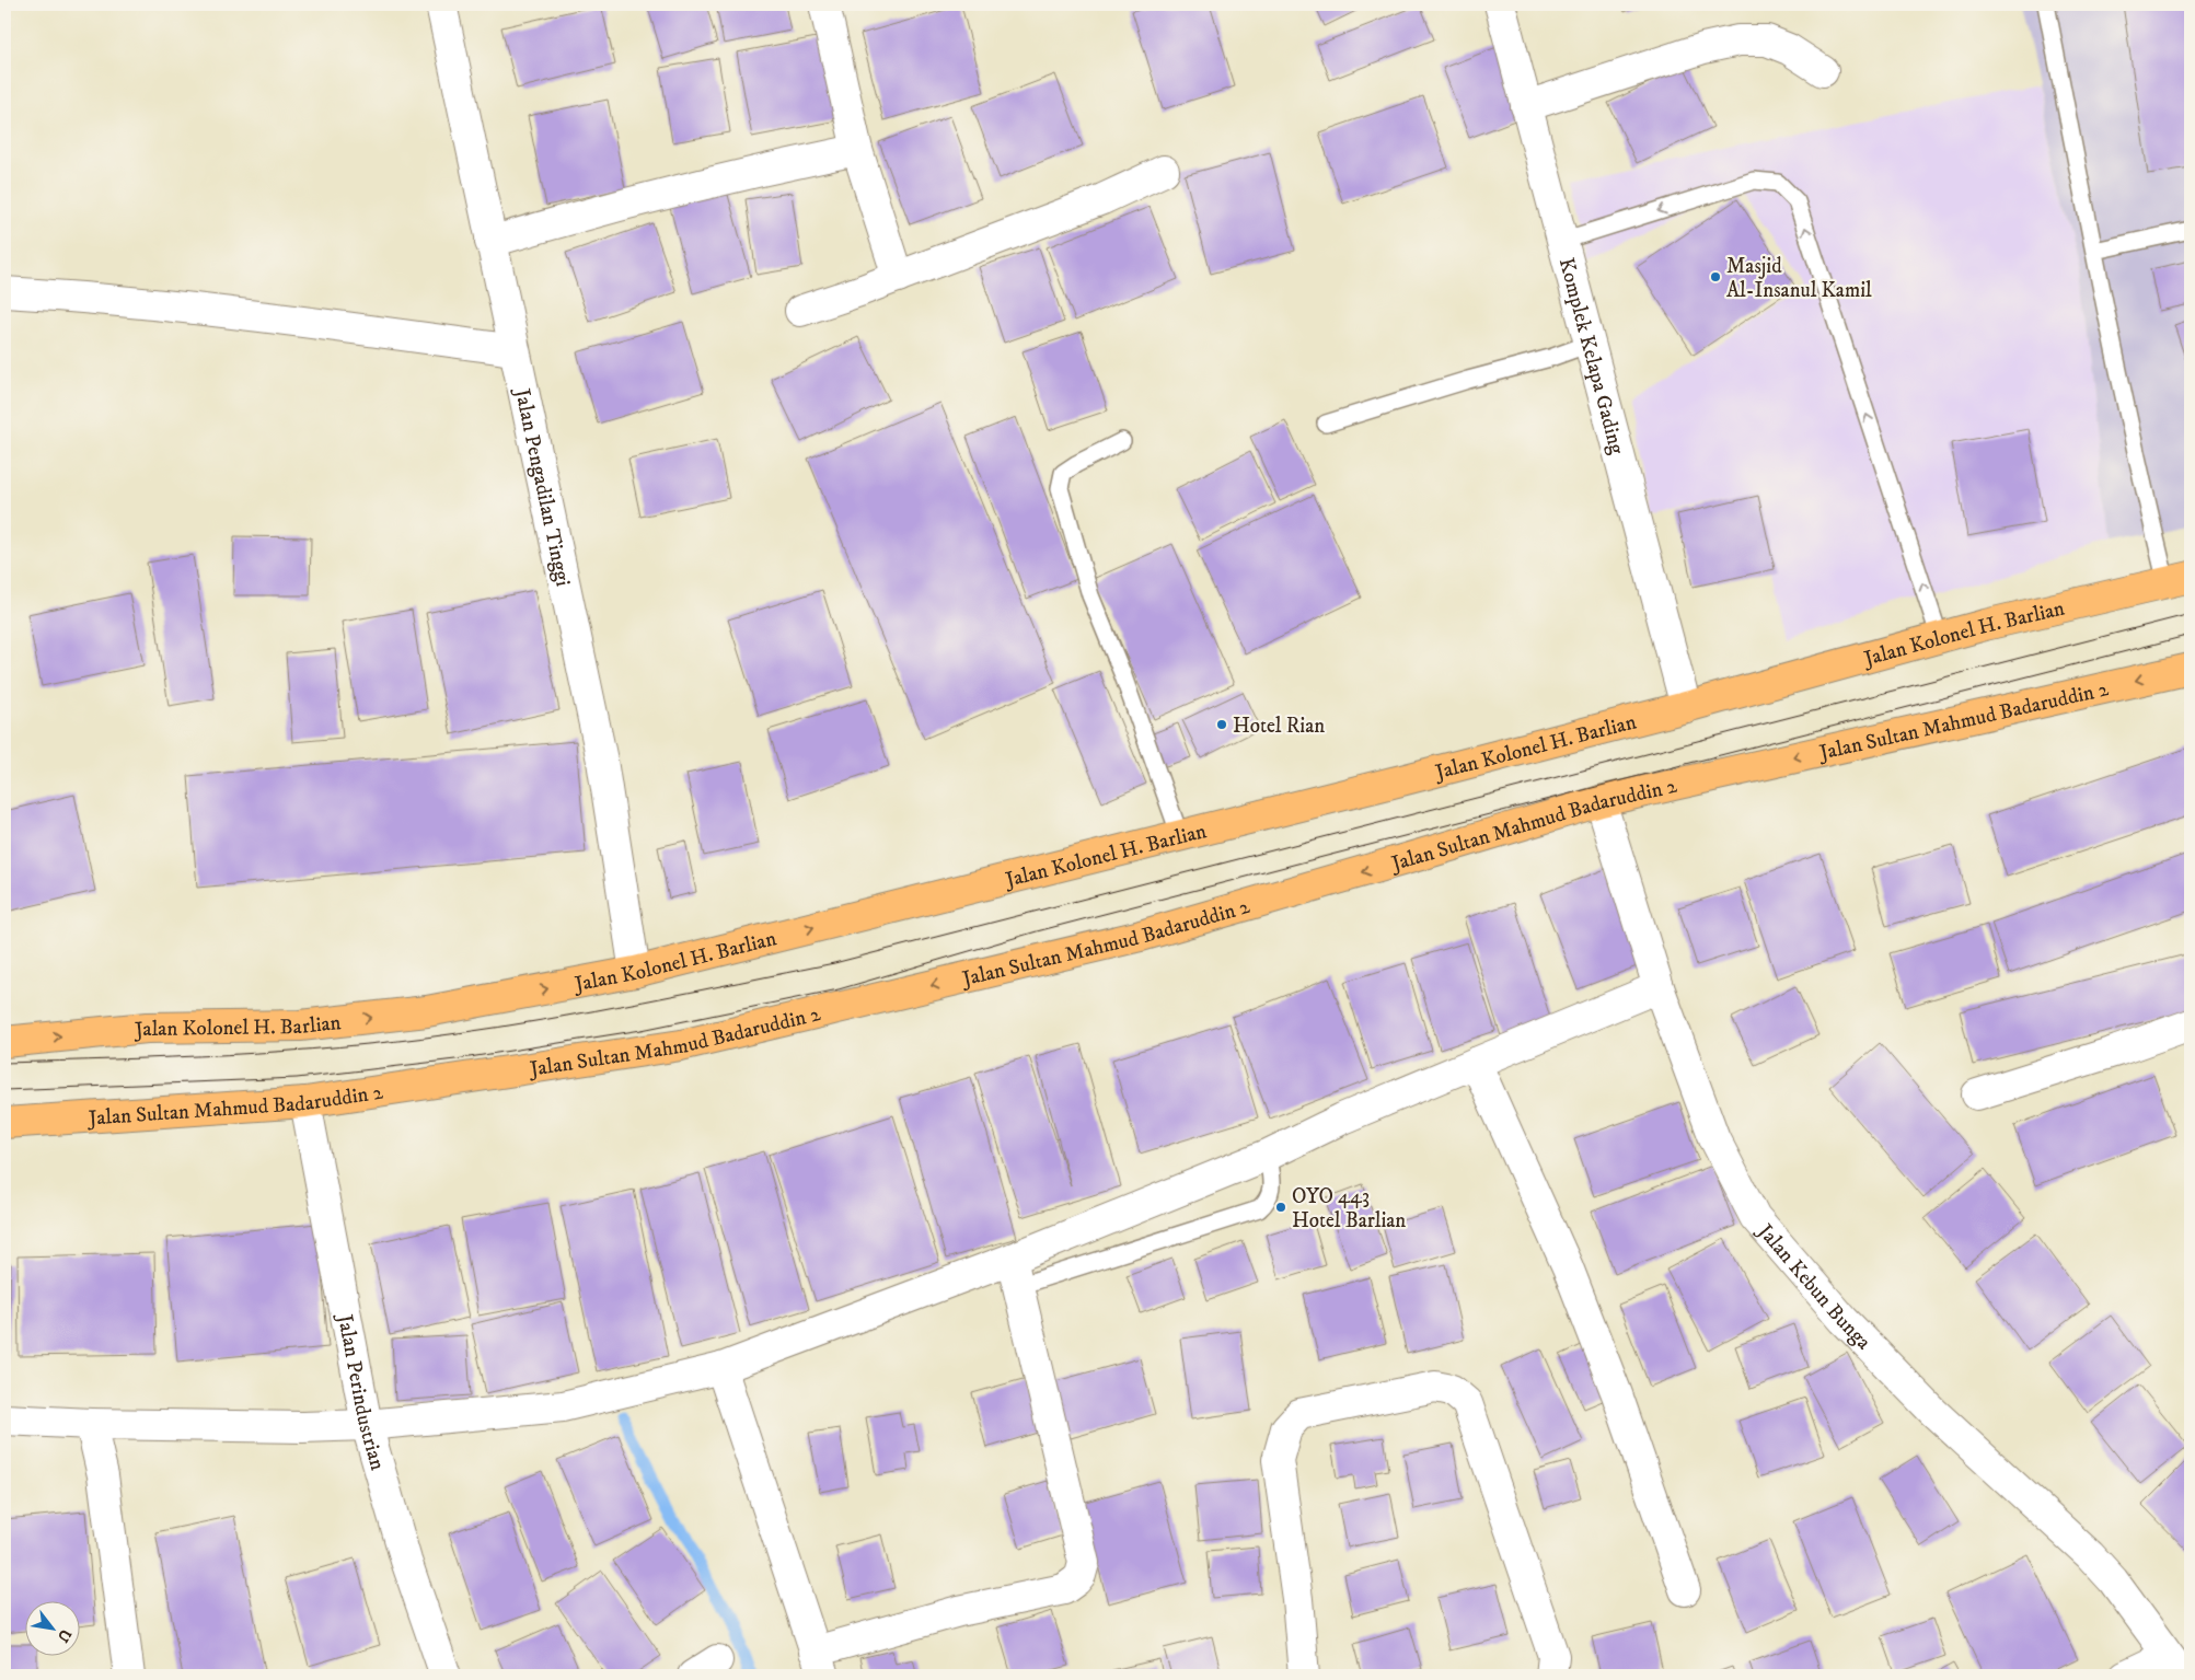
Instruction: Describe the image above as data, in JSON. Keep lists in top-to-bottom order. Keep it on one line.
{"streets":{"highway":["Jalan Kolonel H. Barlian","Jalan Sultan Mahmud Badaruddin 2"],"street":["Komplek Kelapa Gading","Jalan Pengadilan Tinggi","Jalan Kebun Bunga","Jalan Perindustrian"]},"crossings":[["Komplek Kelapa Gading","Jalan Kolonel H. Barlian"],["Jalan Pengadilan Tinggi","Jalan Kolonel H. Barlian"],["Jalan Sultan Mahmud Badaruddin 2","Jalan Kebun Bunga"],["Jalan Sultan Mahmud Badaruddin 2","Jalan Perindustrian"]],"one_way":["Jalan Kolonel H. Barlian","Jalan Sultan Mahmud Badaruddin 2"],"places":["Masjid Al-Insanul Kamil","Hotel Rian","OYO 443 Hotel Barlian"],"north":"bottom right"}
